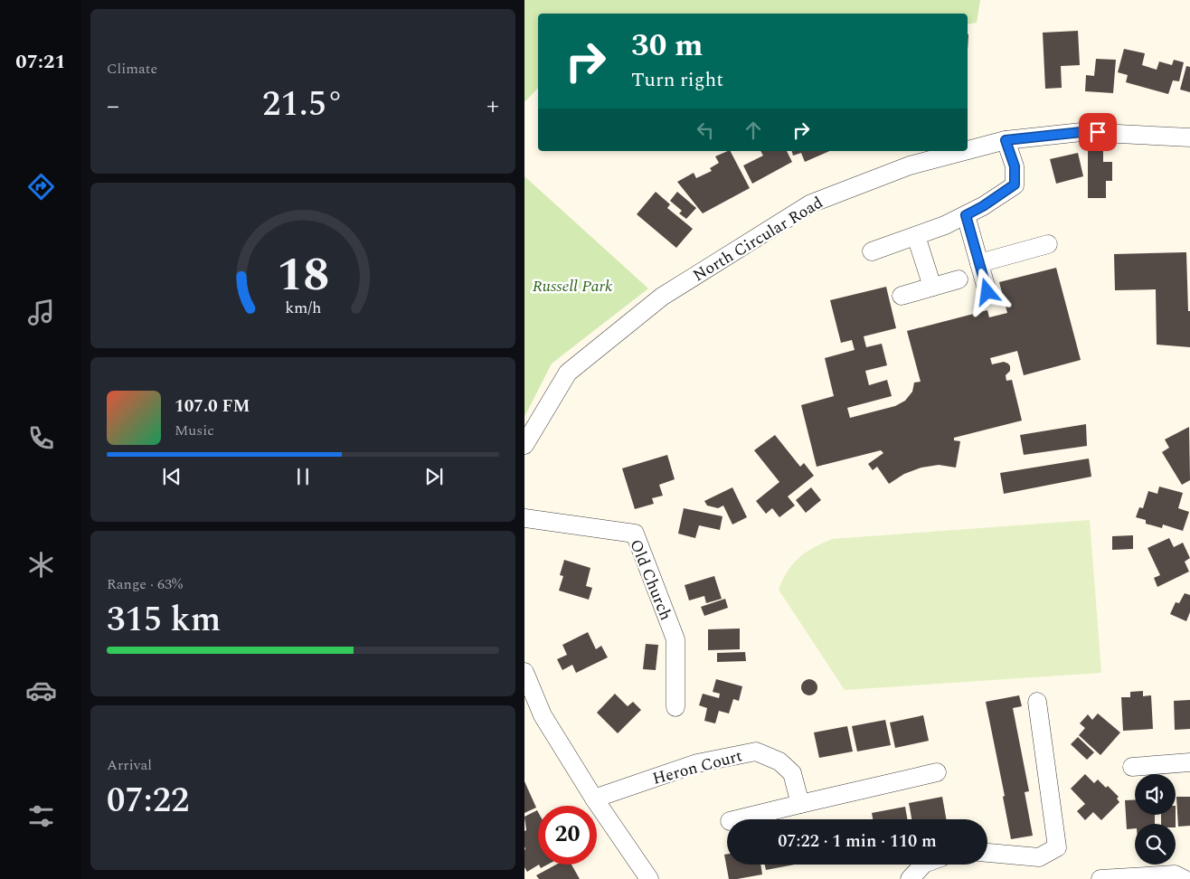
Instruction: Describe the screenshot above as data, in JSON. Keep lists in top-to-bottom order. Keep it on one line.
{"streets":{"street":["North Circular Road","Old Church","Heron Court"]},"parks":["Russell Park"],"page":{"tabs":"07:21","tile":["Climate",["Range · 63%","315 km"],["Arrival","07:22"]],"turn":["30 m","Turn right"],"heat":["−","21.5°","+"],"song":["107.0 FM","Music"],"limit":"20","trip":"07:22 · 1 min · 110 m","gauge":["18","km/h"]}}
